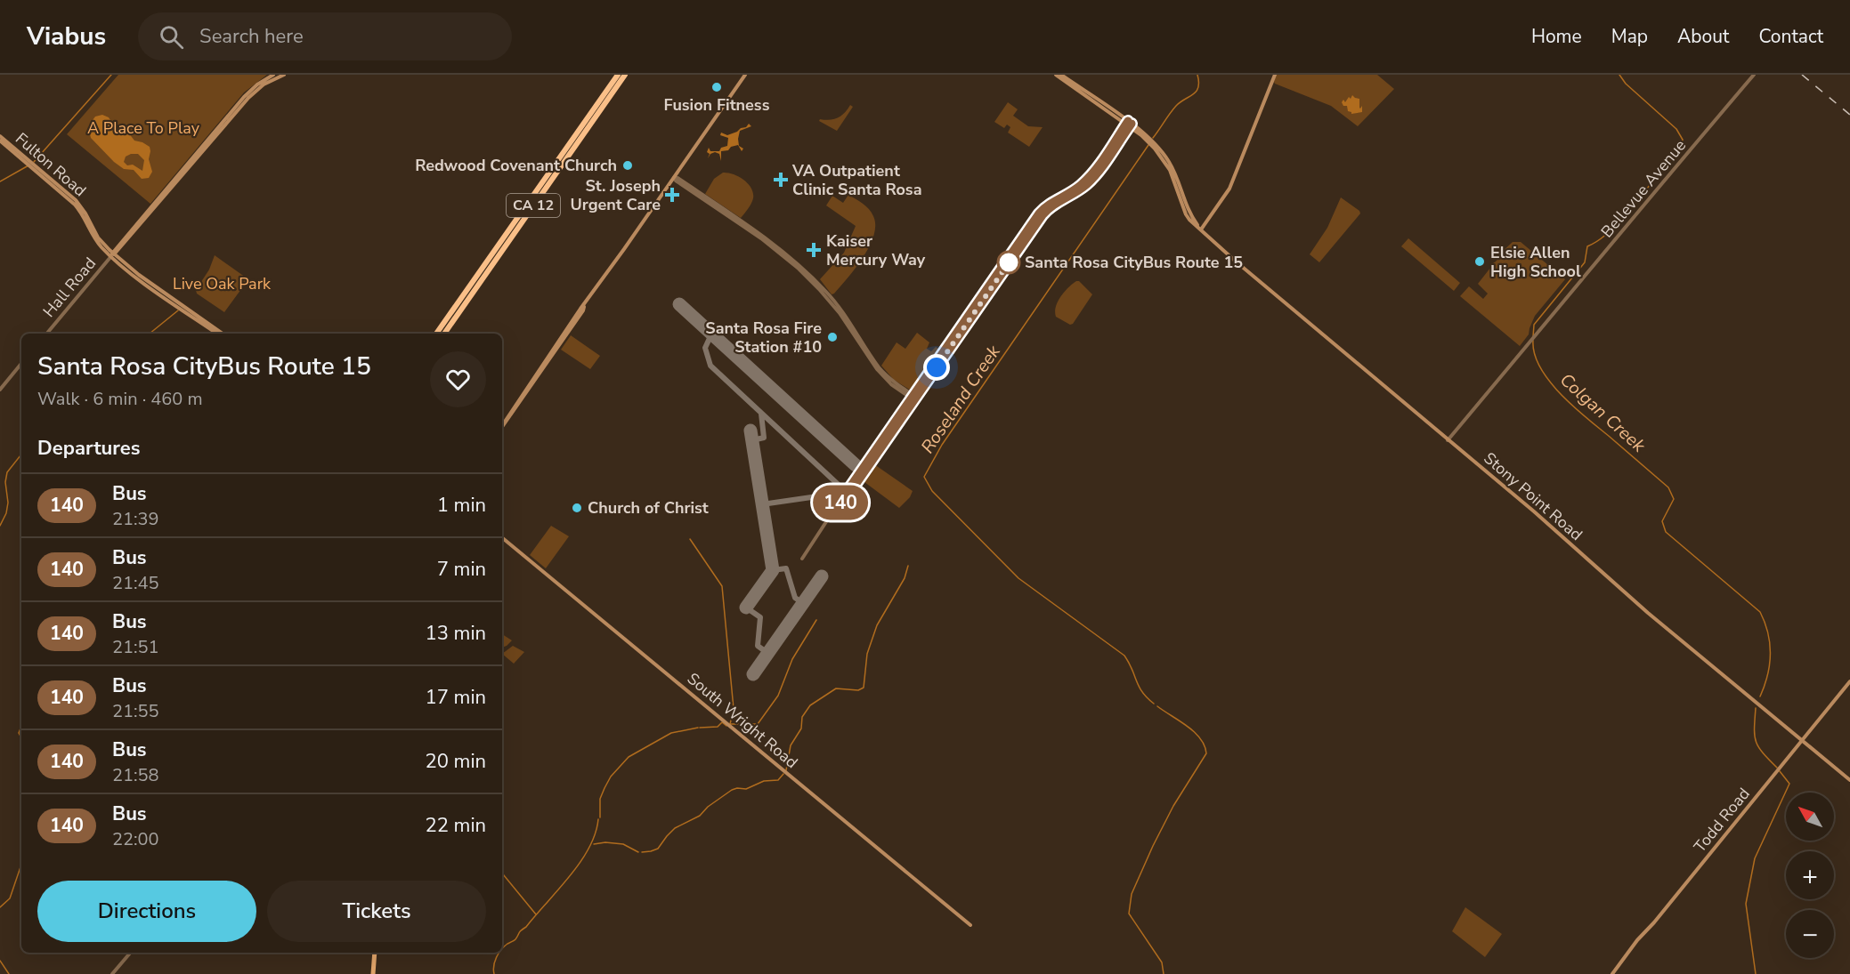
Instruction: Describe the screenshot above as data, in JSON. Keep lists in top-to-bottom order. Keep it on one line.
{"streets":{"highway":["CA 12"],"main road":["Fulton Road","Stony Point Road","South Wright Road","Todd Road"],"street":["Bellevue Avenue","Hall Road"]},"crossings":[["Fulton Road","Hall Road"],["Bellevue Avenue","Stony Point Road"],["Stony Point Road","Todd Road"]],"water":["Roseland Creek","Colgan Creek"],"parks":["A Place To Play","Live Oak Park"],"places":{"other":["Fusion Fitness","Redwood Covenant Church","Elsie Allen High School","Santa Rosa CityBus Route 15","Santa Rosa Fire Station #10","Church of Christ"],"health":["VA Outpatient Clinic Santa Rosa","St. Joseph Urgent Care","Kaiser Mercury Way"]},"lines":["bus line 140"],"north":"top left","page":{"header":"Viabus","search":"Search here","nav":["Home","Map","About","Contact"],"on_map":"140","heading":[["Santa Rosa CityBus Route 15","Walk · 6 min · 460 m"],"Departures"],"list":[{"mark":"140","name":"Bus","note":"21:39","value":"1 min"},{"mark":"140","name":"Bus","note":"21:45","value":"7 min"},{"mark":"140","name":"Bus","note":"21:51","value":"13 min"},{"mark":"140","name":"Bus","note":"21:55","value":"17 min"},{"mark":"140","name":"Bus","note":"21:58","value":"20 min"},{"mark":"140","name":"Bus","note":"22:00","value":"22 min"}],"map_buttons":["+","−"],"buttons":["Directions","Tickets"]}}
